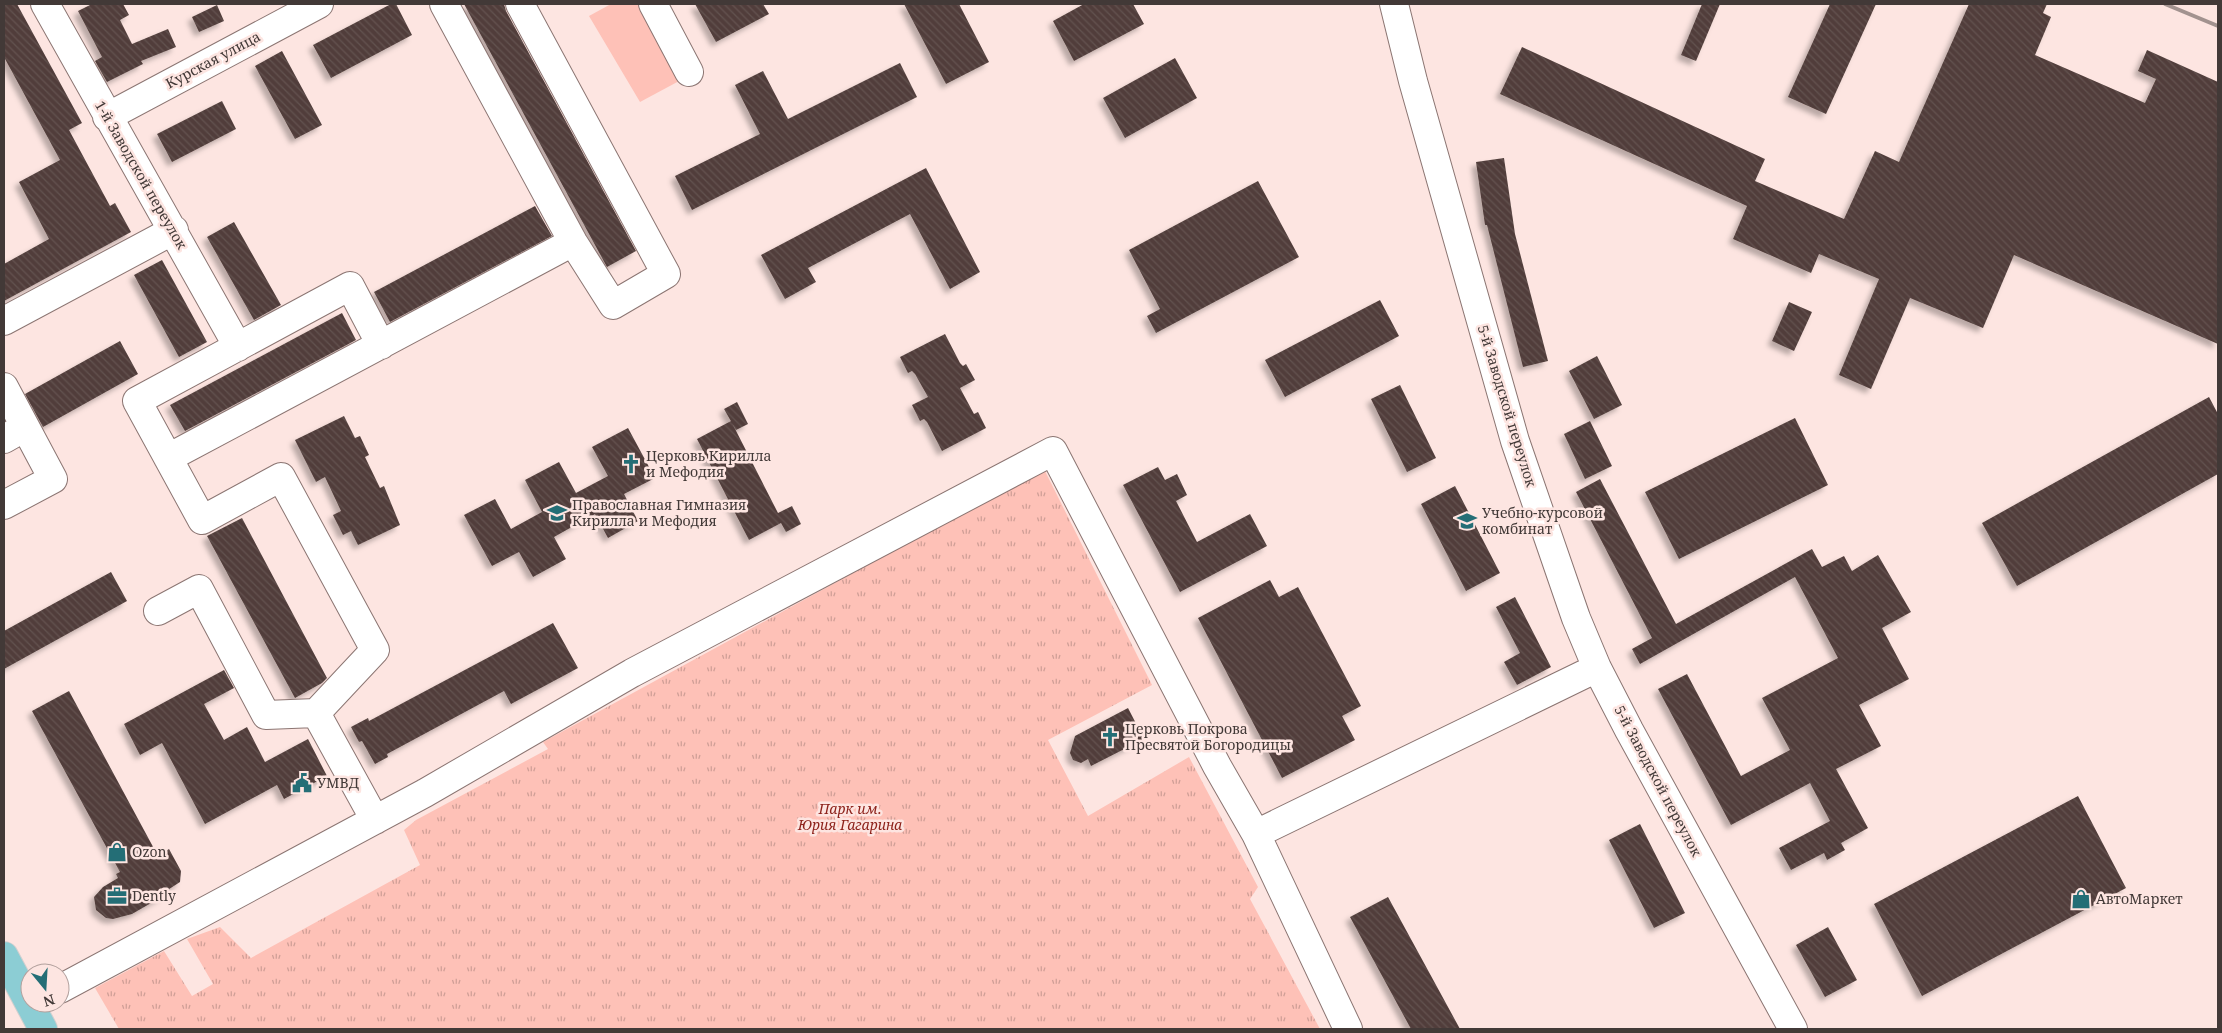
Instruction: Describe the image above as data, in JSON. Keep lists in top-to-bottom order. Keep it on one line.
{"streets":{"street":["Курская улица","1-й Заводской переулок","5-й Заводской переулок"]},"crossings":[["Курская улица","1-й Заводской переулок"]],"parks":["Парк им. Юрия Гагарина"],"places":{"church":["Церковь Кирилла и Мефодия","Церковь Покрова Пресвятой Богородицы"],"school or university":["Православная Гимназия Кирилла и Мефодия","Учебно-курсовой комбинат"],"public building":["УМВД"],"shop":["Ozon","АвтоМаркет"],"office":["Dently"]},"north":"bottom"}
